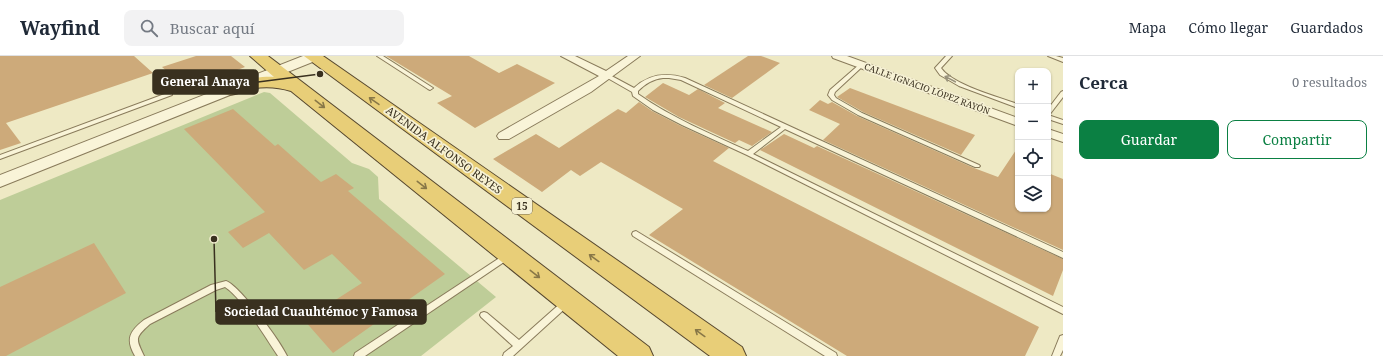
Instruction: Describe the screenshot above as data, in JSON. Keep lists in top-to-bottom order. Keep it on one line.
{"streets":{"highway":["AVENIDA ALFONSO REYES","15"],"street":["CALLE IGNACIO LÓPEZ RAYÓN"]},"places":["General Anaya","Sociedad Cuauhtémoc y Famosa"],"page":{"header":"Wayfind","search":"Buscar aquí","nav":["Mapa","Cómo llegar","Guardados"],"heading":["Cerca","0 resultados"],"map_buttons":["+","−"],"buttons":["Guardar","Compartir"]}}
